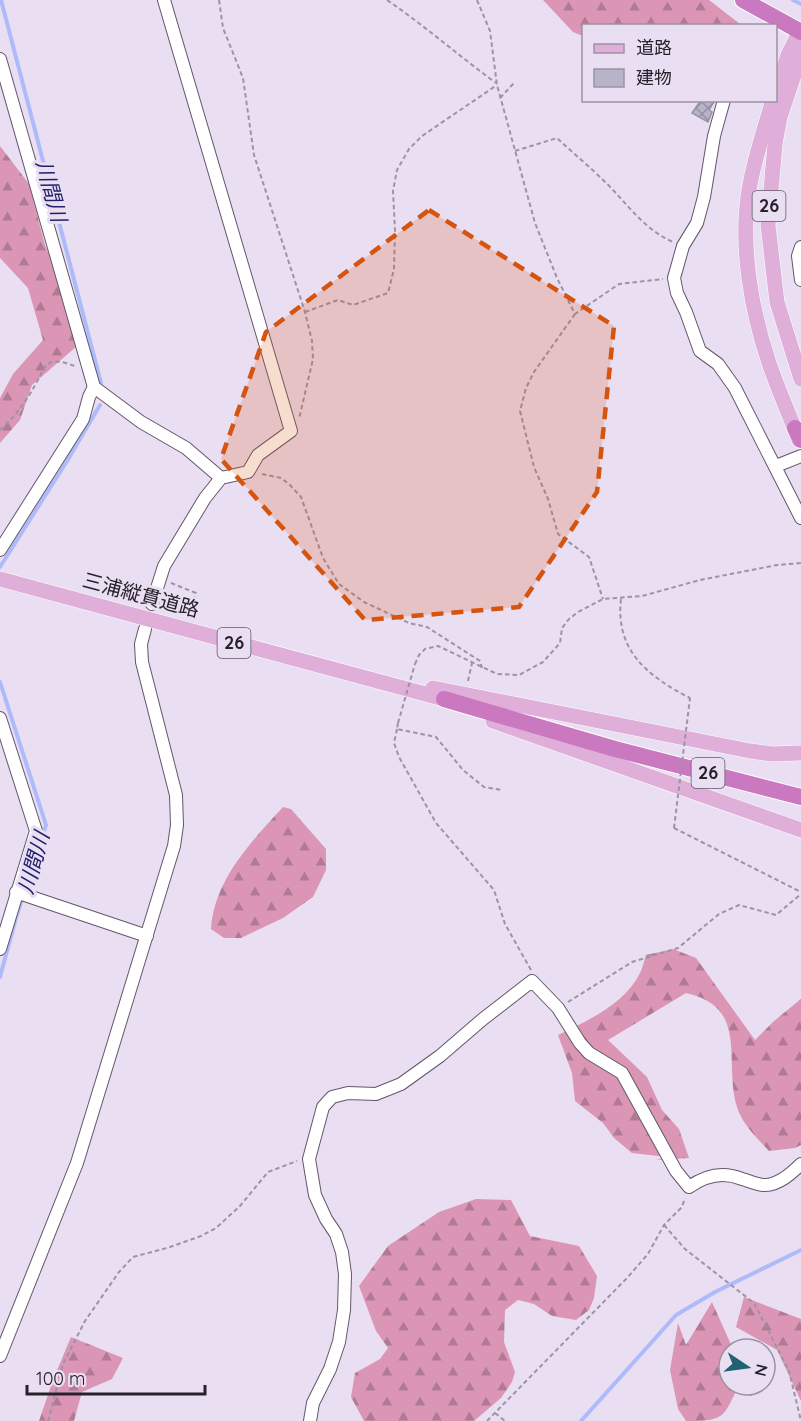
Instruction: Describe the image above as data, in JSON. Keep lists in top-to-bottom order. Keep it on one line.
{"streets":{"highway":["26"],"main road":["三浦縦貫道路"]},"crossings":[["26","三浦縦貫道路"]],"water":["川間川"],"legend":["道路","建物"],"scale_bar":"100 m","north":"right"}
